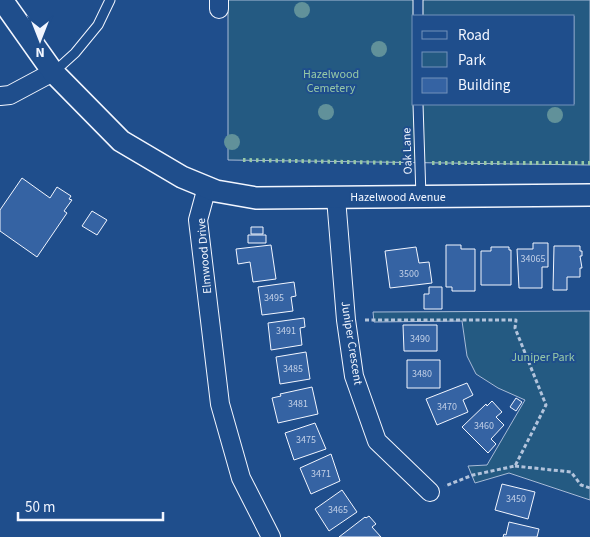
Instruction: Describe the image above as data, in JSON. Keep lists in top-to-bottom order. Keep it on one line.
{"streets":{"street":["Hazelwood Avenue","Elmwood Drive","Juniper Crescent"],"lane":["Oak Lane"]},"crossings":[["Oak Lane","Hazelwood Avenue"],["Hazelwood Avenue","Elmwood Drive"],["Hazelwood Avenue","Juniper Crescent"]],"parks":["Hazelwood Cemetery","Juniper Park"],"house_numbers":["34065","3500","3495","3491","3490","3485","3480","3481","3470","3460","3475","3471","3450","3465"],"legend":["Road","Park","Building"],"scale_bar":"50 m","north":"bottom"}
